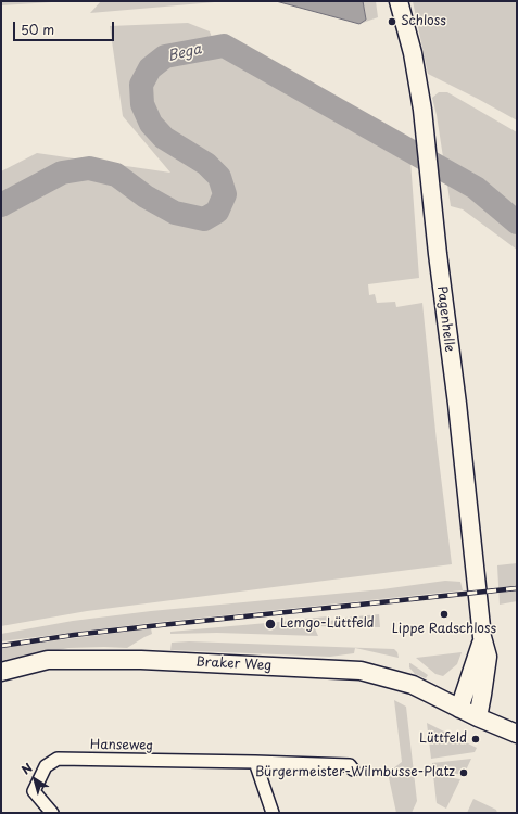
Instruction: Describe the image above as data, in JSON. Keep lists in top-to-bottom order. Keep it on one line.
{"streets":{"main road":["Pagenhelle","Braker Weg"],"street":["Hanseweg"]},"crossings":[["Pagenhelle","Braker Weg"]],"water":["Bega"],"places":["Schloss","Lippe Radschloss","Lemgo-Lüttfeld","Lüttfeld","Bürgermeister-Wilmbusse-Platz"],"scale_bar":"50 m","north":"top left"}
